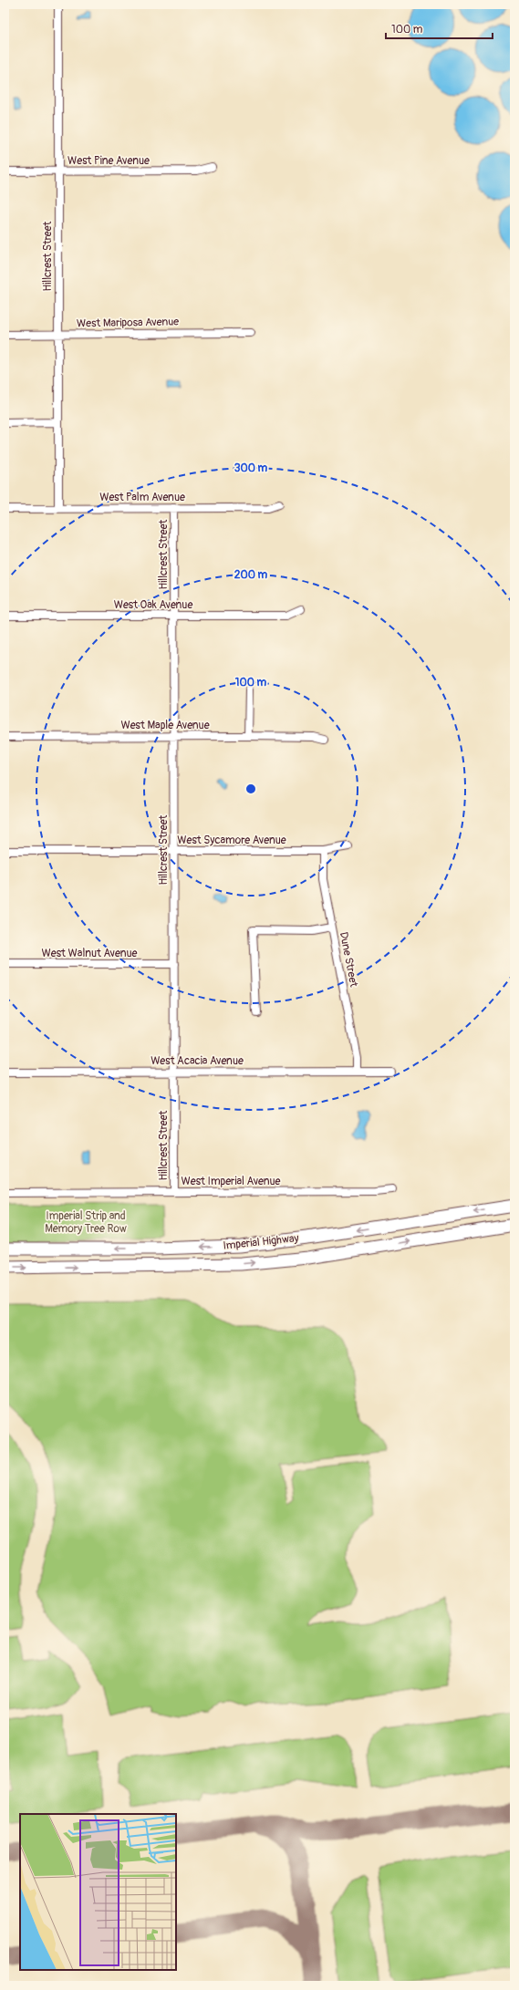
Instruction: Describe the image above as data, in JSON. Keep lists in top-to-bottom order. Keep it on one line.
{"streets":{"main road":["Imperial Highway"],"street":["West Pine Avenue","Hillcrest Street","West Mariposa Avenue","West Palm Avenue","West Oak Avenue","West Maple Avenue","West Sycamore Avenue","West Walnut Avenue","Dune Street","West Acacia Avenue","West Imperial Avenue"]},"crossings":[["West Pine Avenue","Hillcrest Street"],["Hillcrest Street","West Mariposa Avenue"],["Hillcrest Street","West Palm Avenue"],["Hillcrest Street","West Oak Avenue"],["Hillcrest Street","West Maple Avenue"],["Hillcrest Street","West Sycamore Avenue"],["Hillcrest Street","West Walnut Avenue"],["Hillcrest Street","West Acacia Avenue"],["Hillcrest Street","West Imperial Avenue"],["West Sycamore Avenue","Dune Street"],["Dune Street","West Acacia Avenue"]],"parks":["Imperial Strip and Memory Tree Row"],"scale_bar":"100 m","rings":["300 m","200 m","100 m"]}
